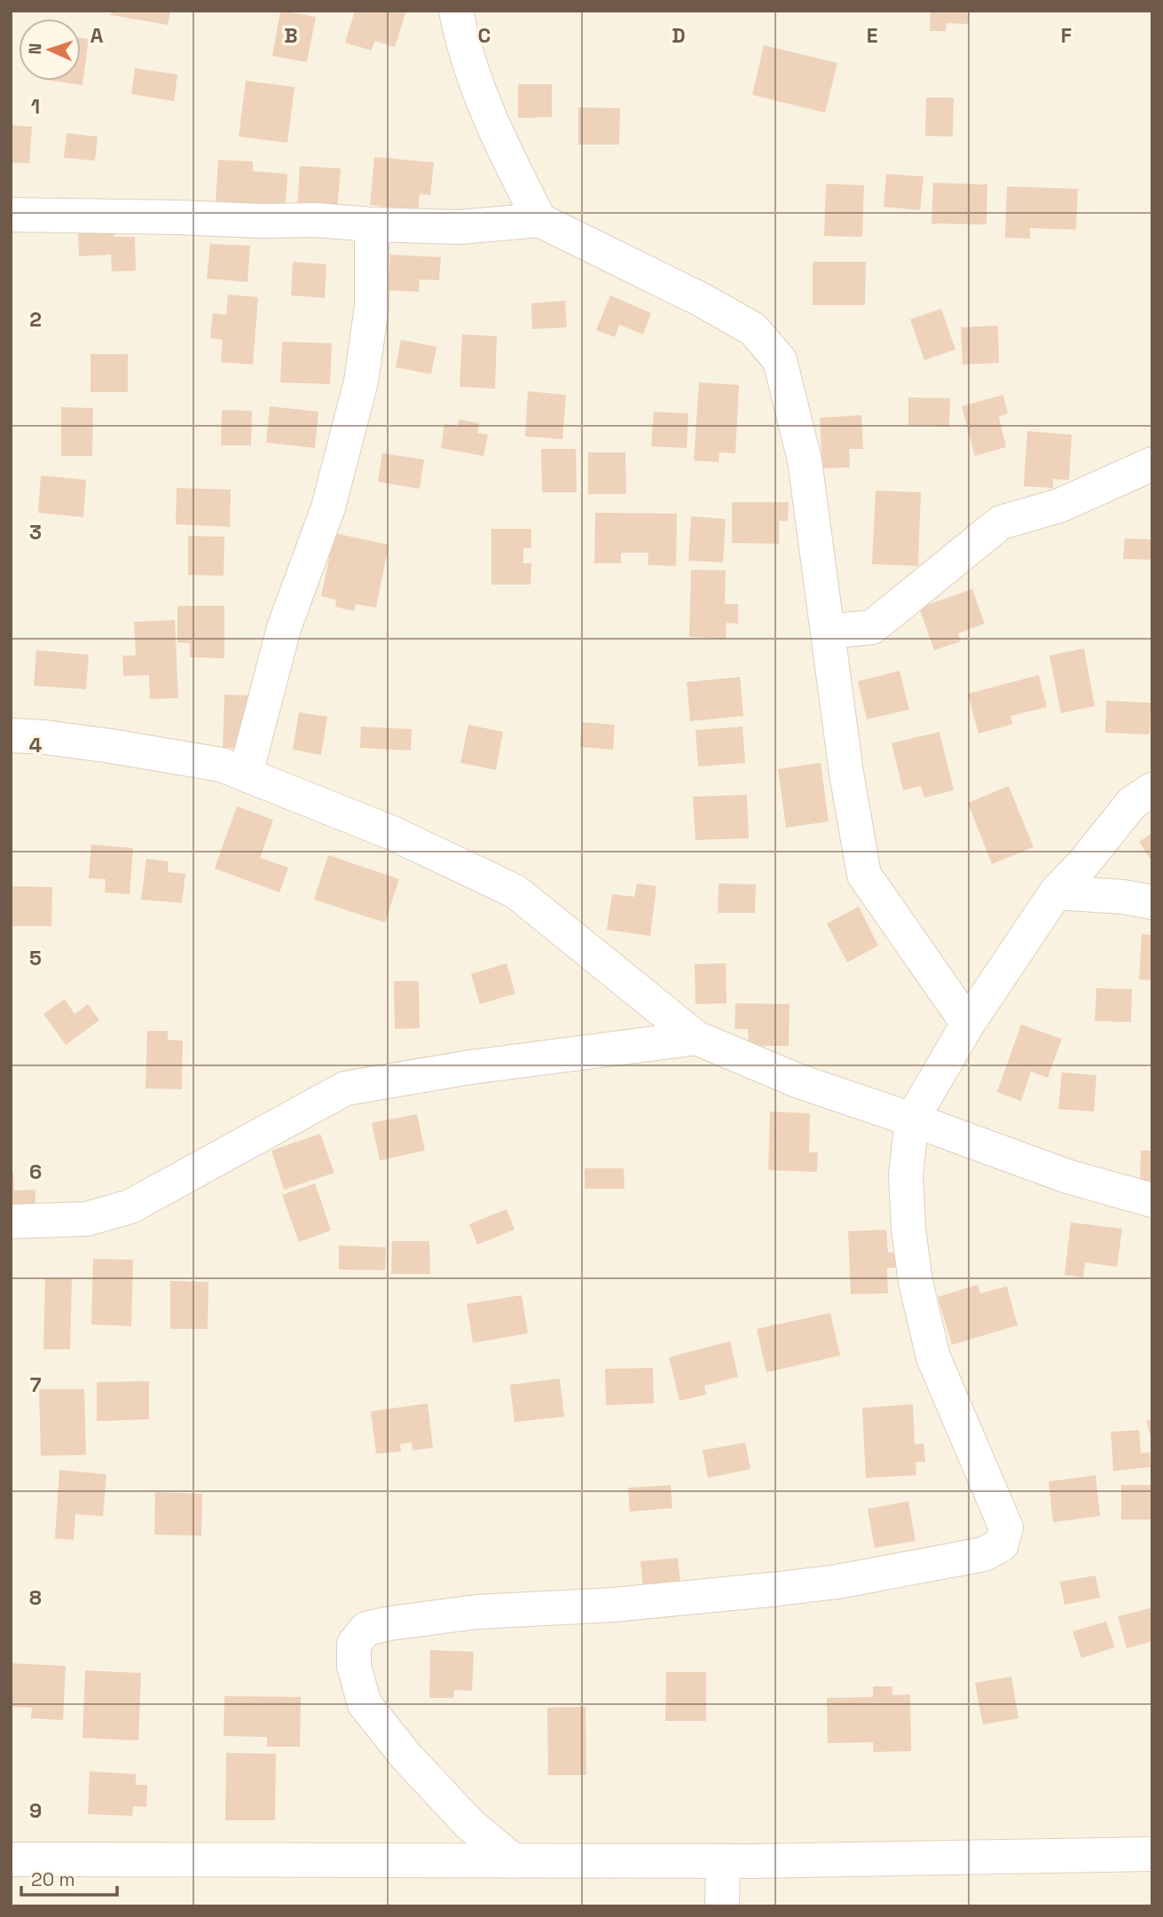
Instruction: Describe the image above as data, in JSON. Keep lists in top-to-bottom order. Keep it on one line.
{"scale_bar":"20 m","north":"left","grid":{"columns":["A","B","C","D","E","F"],"rows":["1","2","3","4","5","6","7","8","9"]}}
